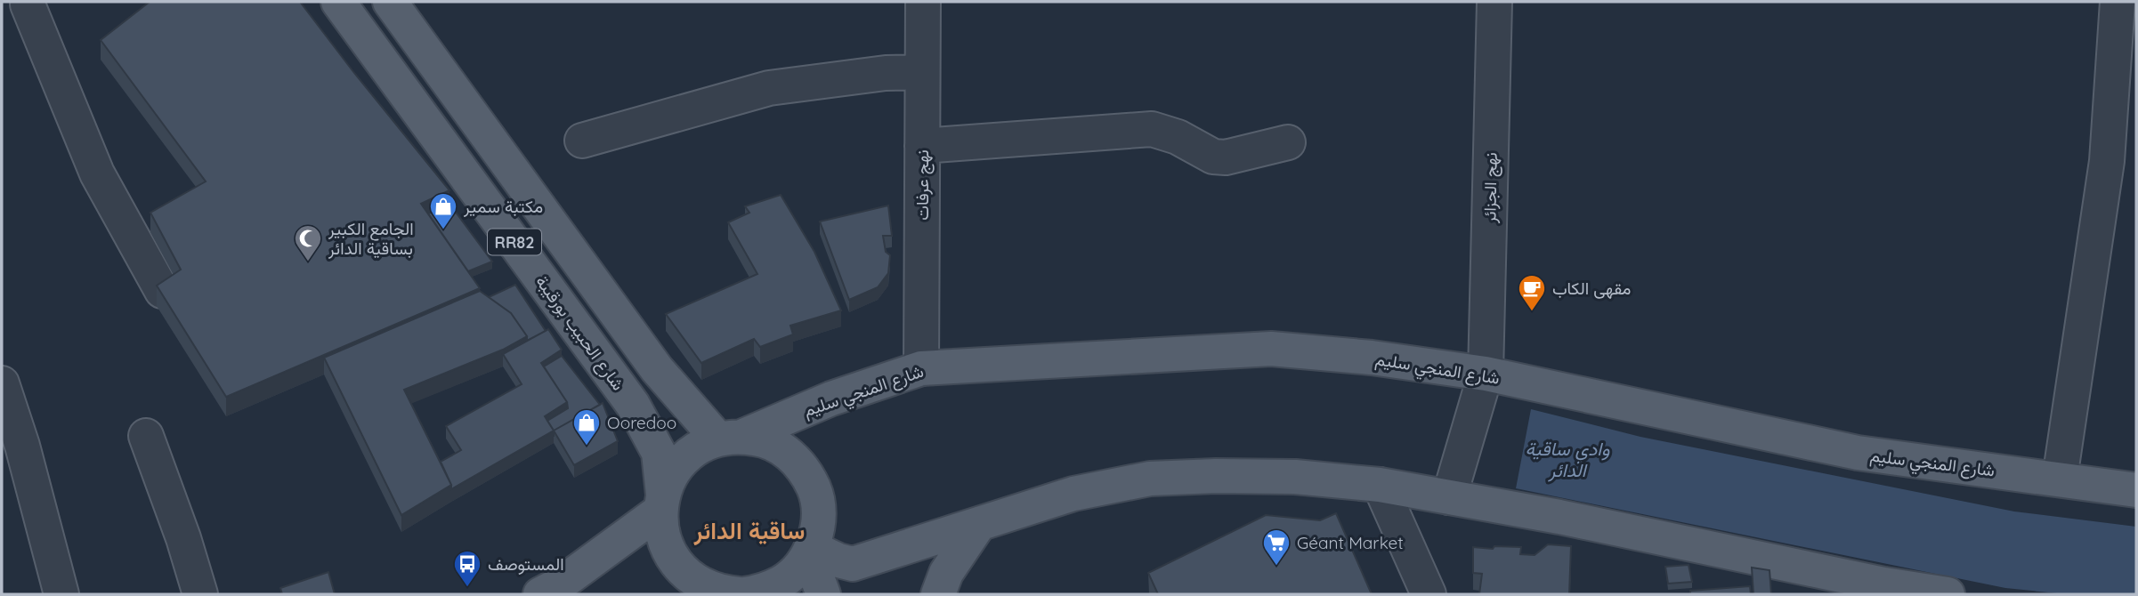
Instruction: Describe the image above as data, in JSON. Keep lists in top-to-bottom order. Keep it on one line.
{"streets":{"main road":["RR82","شارع الحبيب بورقيبة","شارع المنجي سليم"],"street":["نهج عرفات","نهج الجزائر"]},"crossings":[["نهج عرفات","شارع المنجي سليم"],["نهج الجزائر","شارع المنجي سليم"],["RR82","شارع المنجي سليم"]],"districts":["ساقية الدائر"],"water":["وادي ساقية الدائر"],"places":{"shop":["مكتبة سمير","Ooredoo"],"mosque":["الجامع الكبير بساقية الدائر"],"cafe":["مقهى الكاب"],"supermarket":["Géant Market"],"bus stop":["المستوصف"]}}
